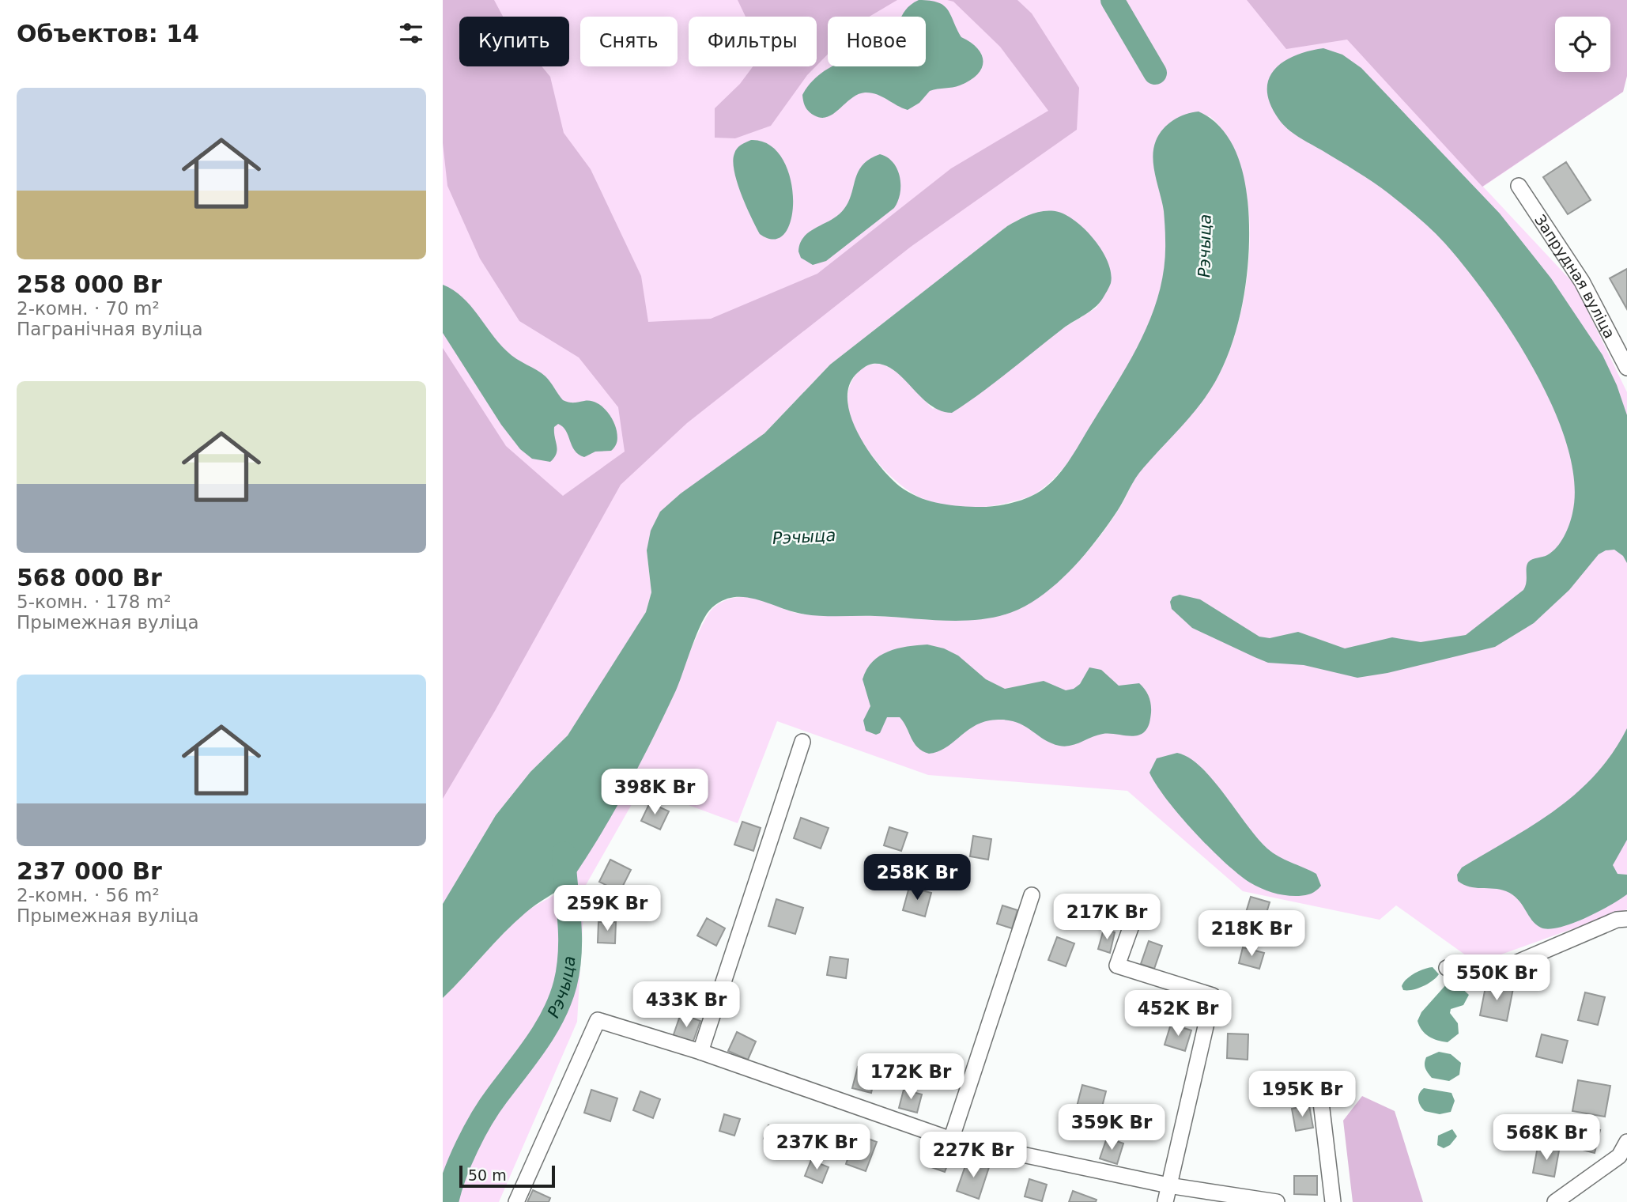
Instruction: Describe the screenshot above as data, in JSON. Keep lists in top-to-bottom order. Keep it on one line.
{"streets":{"street":["Запрудная вуліца"]},"water":["Рэчыца"],"scale_bar":"50 m","page":{"heading":"Объектов: 14","chip":["Купить","Снять","Фильтры","Новое"],"list":[{"name":"258 000 Br","note":"2-комн. · 70 m² · Пагранічная вуліца"},{"name":"568 000 Br","note":"5-комн. · 178 m² · Прымежная вуліца"},{"name":"237 000 Br","note":"2-комн. · 56 m² · Прымежная вуліца"}],"price":["398K Br","258K Br","259K Br","217K Br","218K Br","550K Br","433K Br","452K Br","172K Br","195K Br","359K Br","568K Br","237K Br","227K Br"],"scale":"50 m"}}
